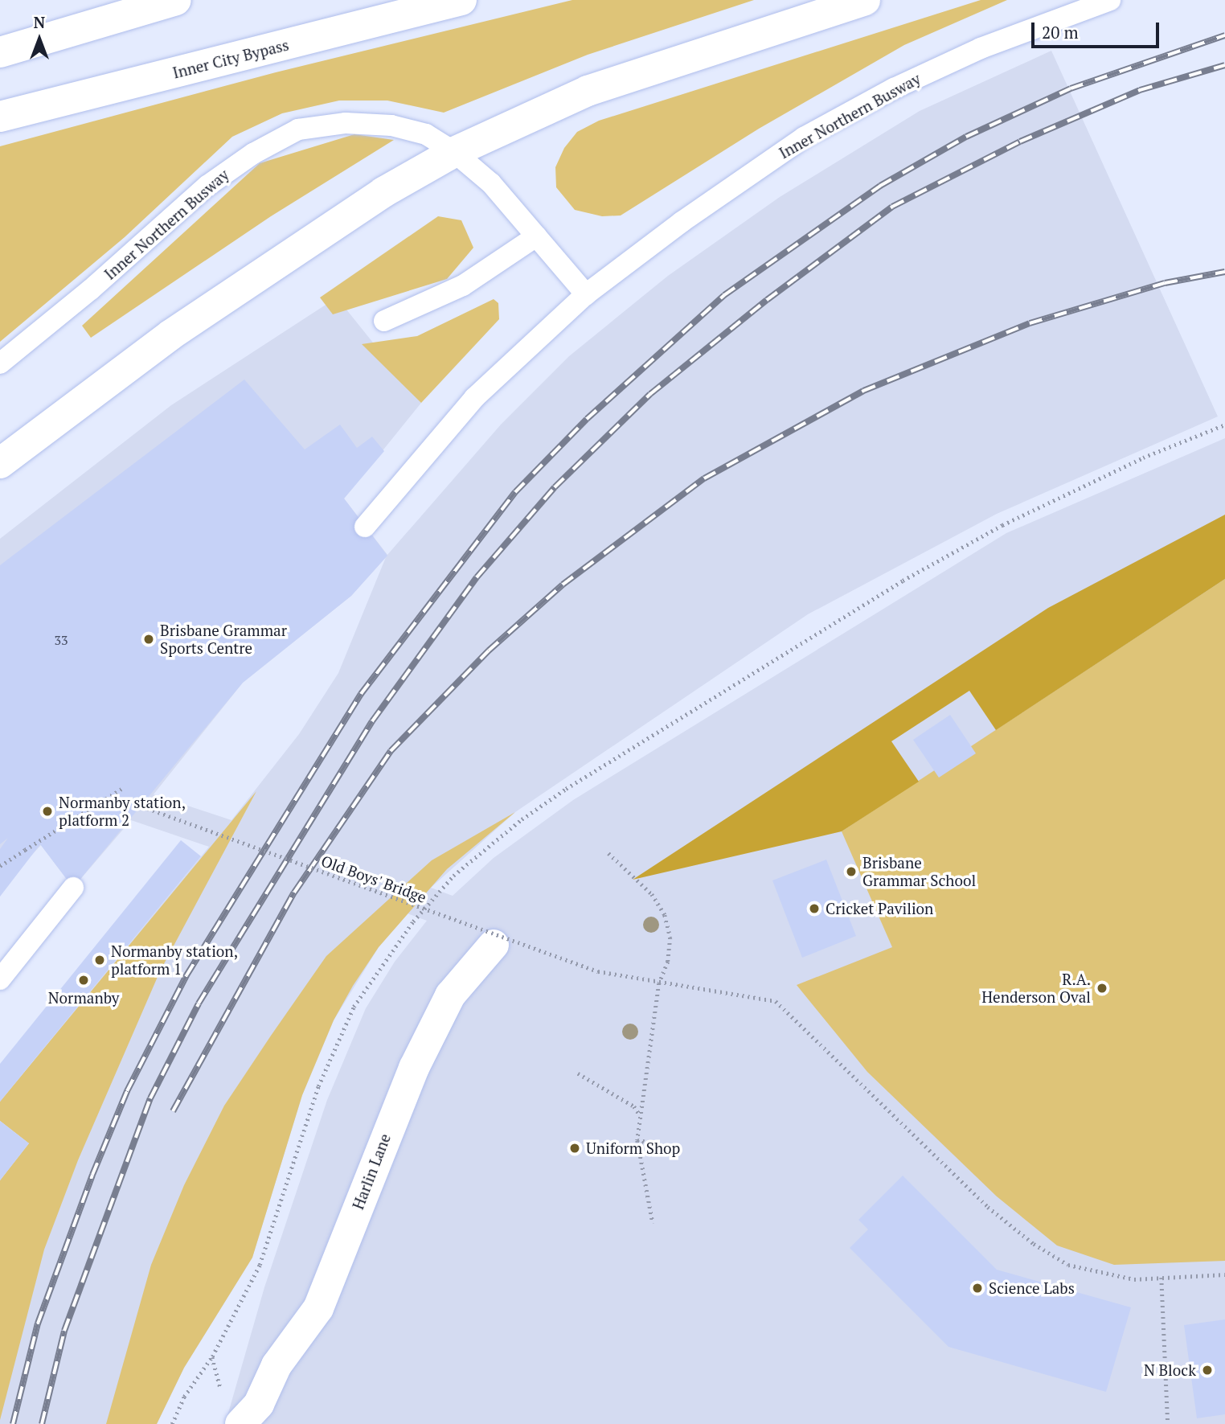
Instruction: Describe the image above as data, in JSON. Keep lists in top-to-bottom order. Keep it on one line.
{"streets":{"main road":["Inner City Bypass","Harlin Lane"],"lane":["Inner Northern Busway"],"path":["Old Boys' Bridge"]},"places":["Brisbane Grammar Sports Centre","Normanby station, platform 2","Brisbane Grammar School","Cricket Pavilion","Normanby station, platform 1","Normanby","R.A. Henderson Oval","Uniform Shop","Science Labs","N Block"],"house_numbers":["33"],"scale_bar":"20 m","north":"top"}
